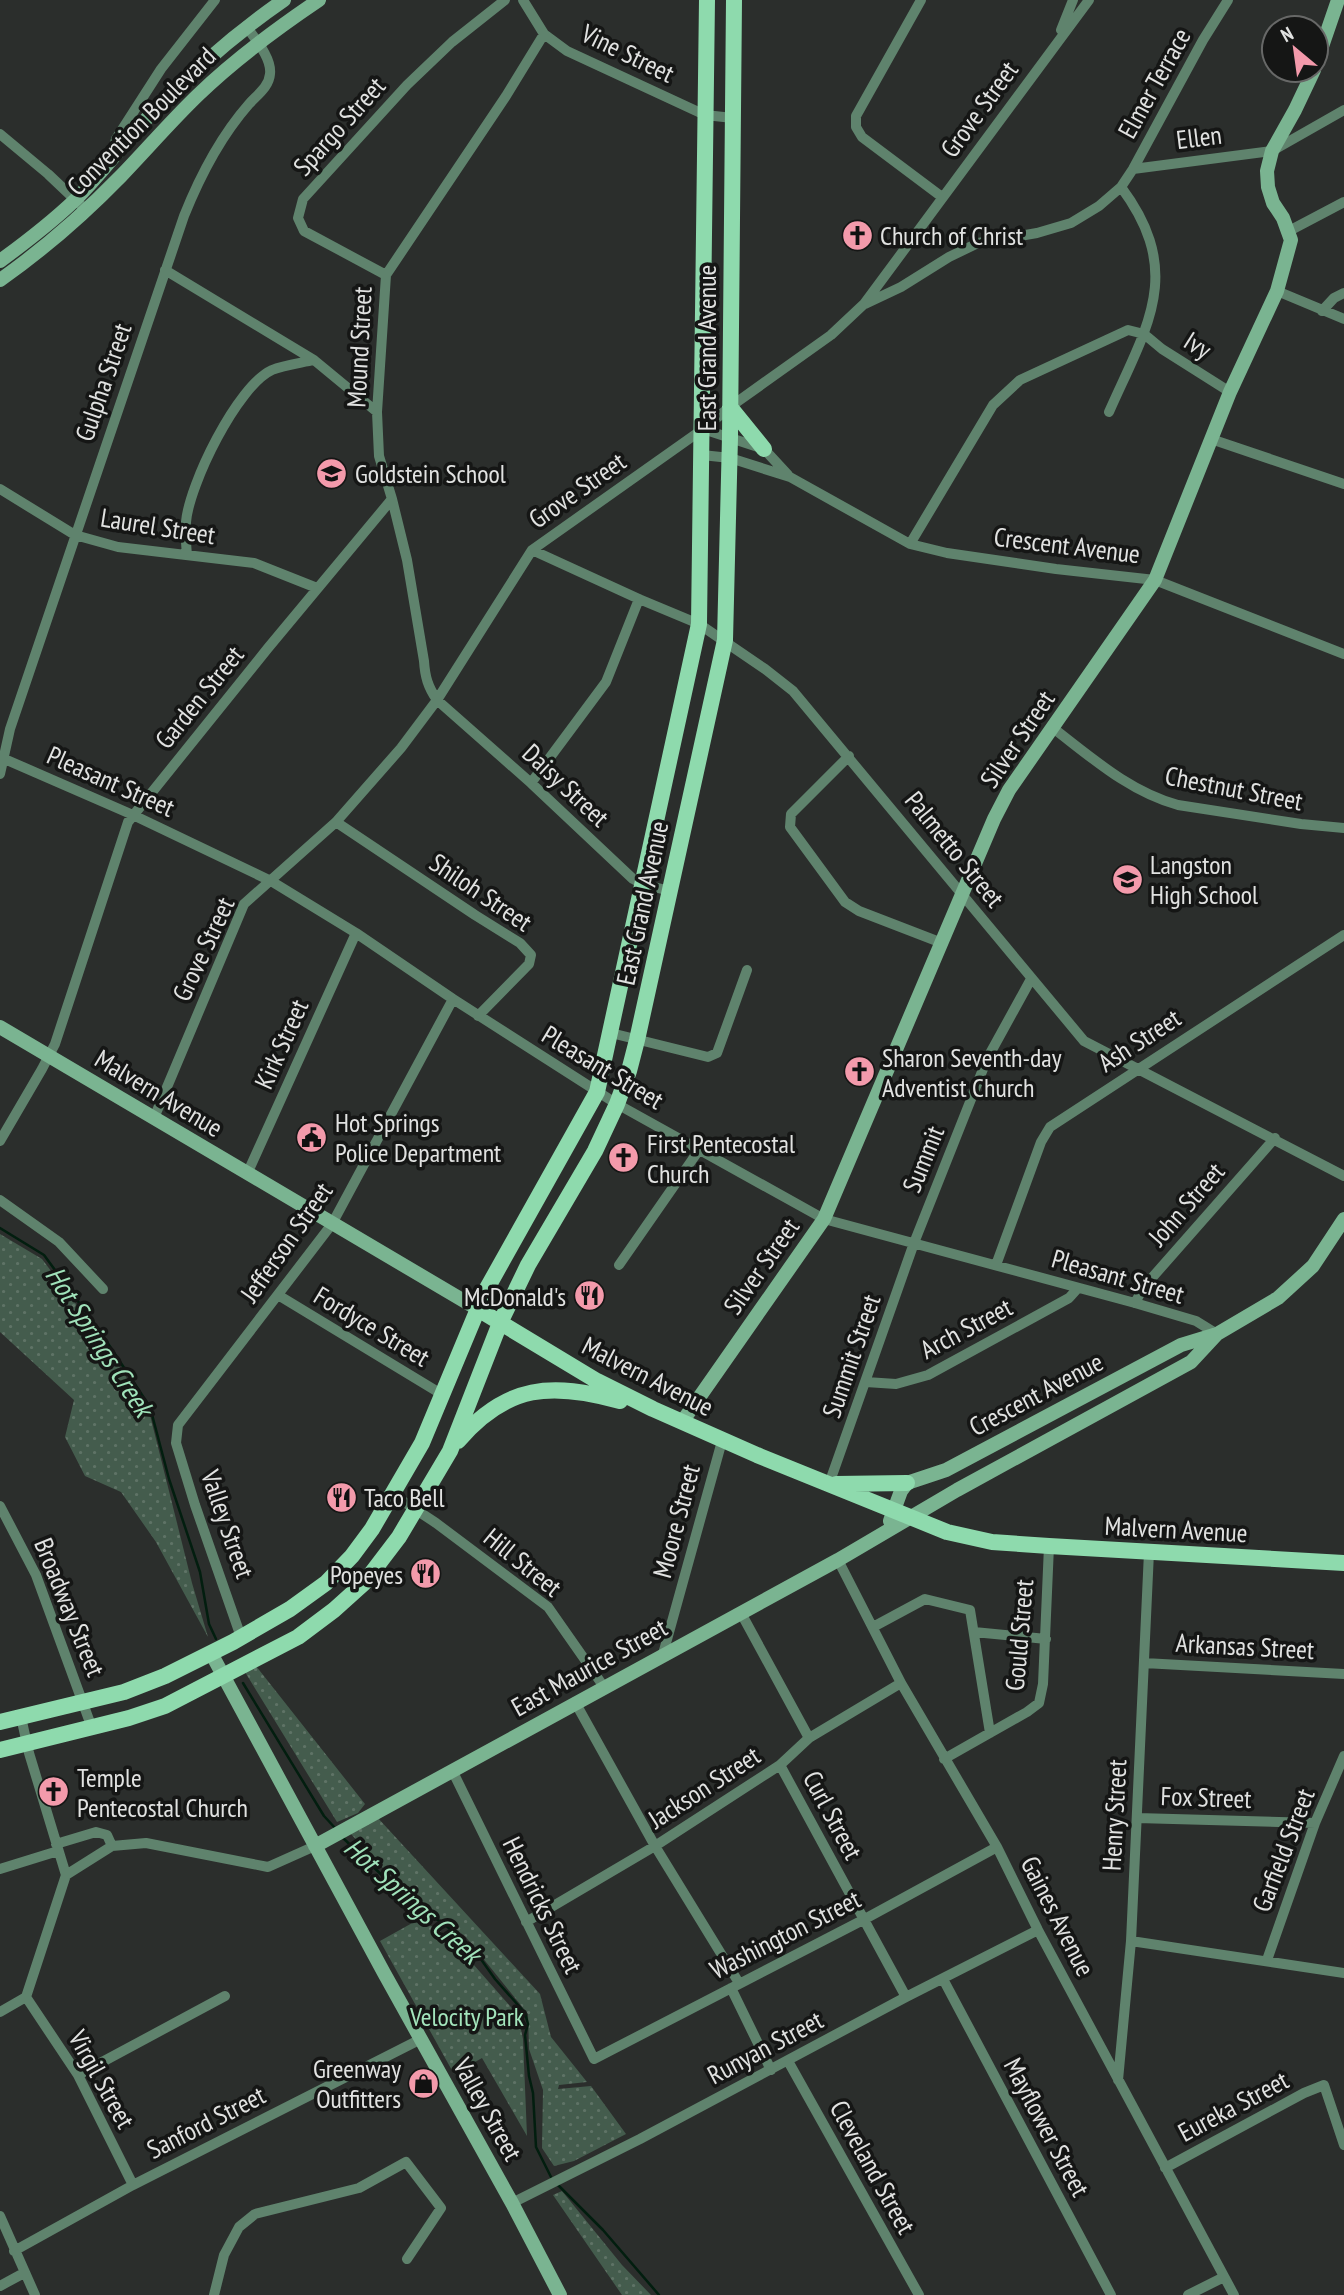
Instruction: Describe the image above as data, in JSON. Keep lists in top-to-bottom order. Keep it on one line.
{"streets":{"main road":["East Grand Avenue","Malvern Avenue"],"street":["Vine Street","Elmer Terrace","Grove Street","Convention Boulevard","Spargo Street","Ellen","Ivy","Mound Street","Gulpha Street","Laurel Street","Crescent Avenue","Garden Street","Silver Street","Pleasant Street","Daisy Street","Chestnut Street","Palmetto Street","Shiloh Street","Ash Street","Kirk Street","Summit","John Street","Jefferson Street","Fordyce Street","Arch Street","Summit Street","Moore Street","Valley Street","Hill Street","Broadway Street","Gould Street","Arkansas Street","East Maurice Street","Jackson Street","Fox Street","Curl Street","Henry Street","Garfield Street","Hendricks Street","Gaines Avenue","Washington Street","Runyan Street","Virgil Street","Eureka Street","Sanford Street","Mayflower Street","Cleveland Street"]},"crossings":[["Vine Street","Mound Street"],["Vine Street","East Grand Avenue"],["Elmer Terrace","Grove Street"],["Elmer Terrace","Ellen"],["Grove Street","Mound Street"],["Grove Street","East Grand Avenue"],["Grove Street","Crescent Avenue"],["Grove Street","Pleasant Street"],["Grove Street","Daisy Street"],["Grove Street","Palmetto Street"],["Grove Street","Shiloh Street"],["Grove Street","Malvern Avenue"],["Convention Boulevard","Gulpha Street"],["Spargo Street","Mound Street"],["Ivy","Silver Street"],["Mound Street","Laurel Street"],["Mound Street","Garden Street"],["Mound Street","Daisy Street"],["East Grand Avenue","Crescent Avenue"],["East Grand Avenue","Pleasant Street"],["East Grand Avenue","Daisy Street"],["East Grand Avenue","Palmetto Street"],["East Grand Avenue","Malvern Avenue"],["East Grand Avenue","Fordyce Street"],["East Grand Avenue","Valley Street"],["East Grand Avenue","Hill Street"],["East Grand Avenue","Broadway Street"],["Gulpha Street","Laurel Street"],["Gulpha Street","Pleasant Street"],["Laurel Street","Garden Street"],["Crescent Avenue","Silver Street"],["Crescent Avenue","Pleasant Street"],["Crescent Avenue","Malvern Avenue"],["Crescent Avenue","East Maurice Street"],["Garden Street","Pleasant Street"],["Garden Street","Malvern Avenue"],["Silver Street","Pleasant Street"],["Silver Street","Chestnut Street"],["Silver Street","Palmetto Street"],["Silver Street","Malvern Avenue"],["Pleasant Street","Shiloh Street"],["Pleasant Street","Ash Street"],["Pleasant Street","Kirk Street"],["Pleasant Street","Summit"],["Pleasant Street","John Street"],["Pleasant Street","Jefferson Street"],["Pleasant Street","Arch Street"],["Pleasant Street","Summit Street"],["Palmetto Street","Ash Street"],["Palmetto Street","Summit"],["Palmetto Street","John Street"],["Kirk Street","Malvern Avenue"],["Malvern Avenue","Jefferson Street"],["Malvern Avenue","Summit Street"],["Malvern Avenue","Moore Street"],["Malvern Avenue","Gould Street"],["Malvern Avenue","East Maurice Street"],["Malvern Avenue","Henry Street"],["Summit","Summit Street"],["Jefferson Street","Fordyce Street"],["Jefferson Street","Valley Street"],["Arch Street","Summit Street"],["Moore Street","East Maurice Street"],["Valley Street","East Maurice Street"],["Valley Street","Runyan Street"],["Valley Street","Sanford Street"],["Hill Street","East Maurice Street"],["Gould Street","Gaines Avenue"],["Arkansas Street","Henry Street"],["East Maurice Street","Hendricks Street"],["East Maurice Street","Gaines Avenue"],["Jackson Street","Curl Street"],["Jackson Street","Hendricks Street"],["Jackson Street","Gaines Avenue"],["Fox Street","Henry Street"],["Fox Street","Garfield Street"],["Curl Street","Washington Street"],["Curl Street","Runyan Street"],["Henry Street","Gaines Avenue"],["Hendricks Street","Washington Street"],["Gaines Avenue","Washington Street"],["Gaines Avenue","Runyan Street"],["Gaines Avenue","Eureka Street"],["Runyan Street","Mayflower Street"],["Runyan Street","Cleveland Street"],["Virgil Street","Sanford Street"]],"water":["Hot Springs Creek"],"parks":["Velocity Park"],"places":{"church":["Church of Christ","Sharon Seventh-day Adventist Church","First Pentecostal Church","Temple Pentecostal Church"],"school or university":["Goldstein School","Langston High School"],"public building":["Hot Springs Police Department"],"restaurant":["McDonald's","Taco Bell","Popeyes"],"shop":["Greenway Outfitters"]},"north":"top left"}
